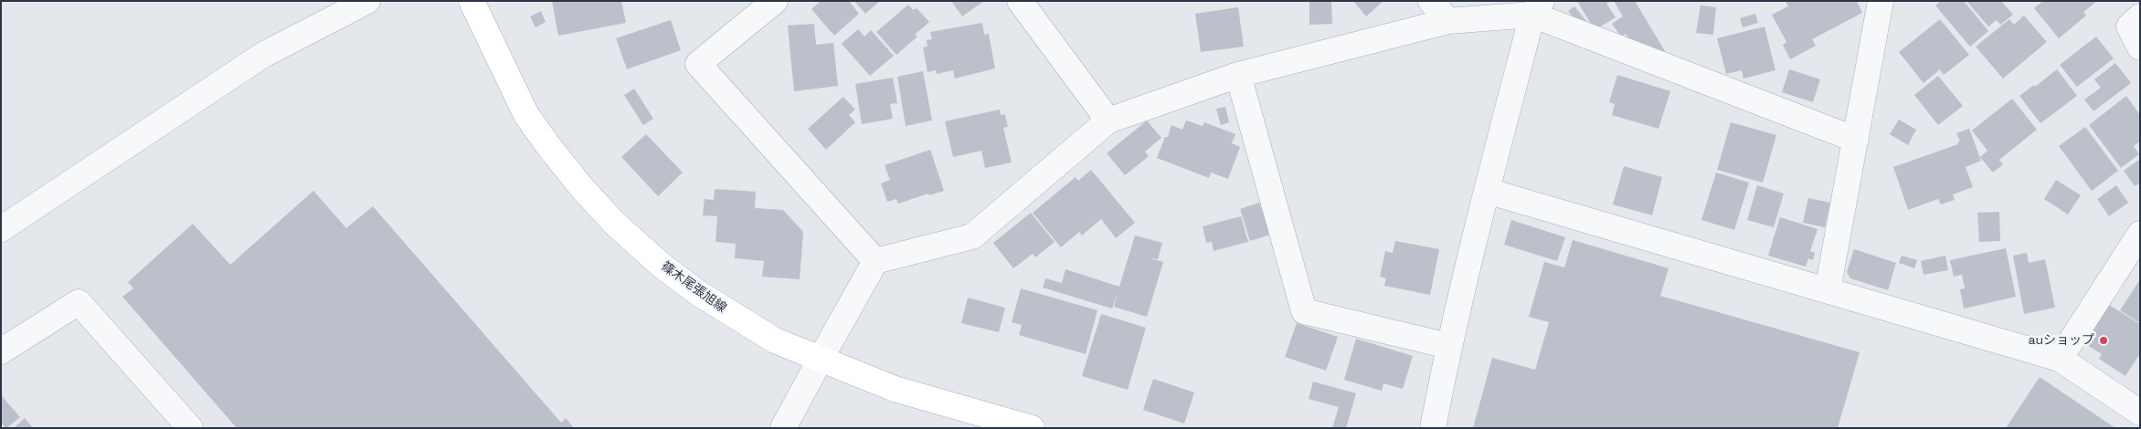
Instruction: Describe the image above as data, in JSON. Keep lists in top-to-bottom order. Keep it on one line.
{"streets":{"main road":["篠木尾張旭線"]},"places":["auショップ"]}
